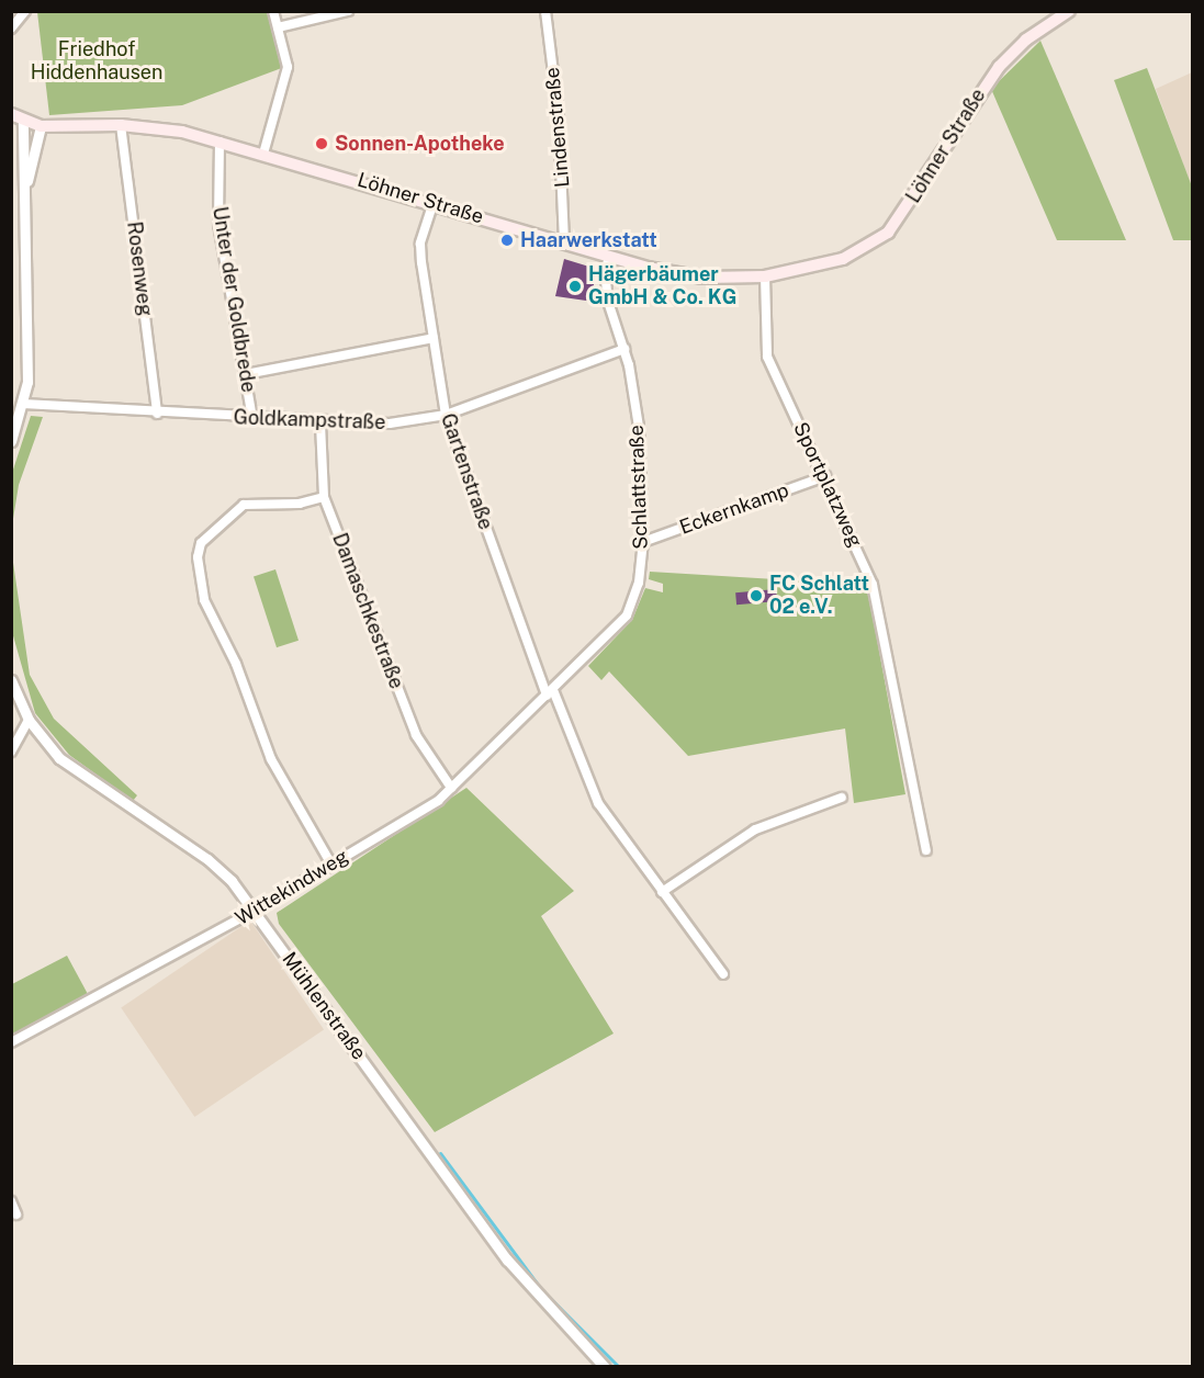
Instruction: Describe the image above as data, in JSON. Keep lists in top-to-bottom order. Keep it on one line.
{"streets":{"main road":["Löhner Straße"],"street":["Lindenstraße","Rosenweg","Unter der Goldbrede","Goldkampstraße","Gartenstraße","Sportplatzweg","Schlattstraße","Eckernkamp","Damaschkestraße","Wittekindweg","Mühlenstraße"]},"crossings":[["Lindenstraße","Löhner Straße"],["Löhner Straße","Rosenweg"],["Löhner Straße","Unter der Goldbrede"],["Löhner Straße","Gartenstraße"],["Löhner Straße","Sportplatzweg"],["Löhner Straße","Schlattstraße"],["Rosenweg","Goldkampstraße"],["Unter der Goldbrede","Goldkampstraße"],["Goldkampstraße","Gartenstraße"],["Goldkampstraße","Schlattstraße"],["Goldkampstraße","Damaschkestraße"],["Gartenstraße","Schlattstraße"],["Gartenstraße","Wittekindweg"],["Sportplatzweg","Eckernkamp"],["Schlattstraße","Eckernkamp"],["Schlattstraße","Wittekindweg"],["Damaschkestraße","Wittekindweg"],["Wittekindweg","Mühlenstraße"]],"parks":["Friedhof Hiddenhausen"],"places":["Sonnen-Apotheke","Haarwerkstatt","Hägerbäumer GmbH & Co. KG","FC Schlatt 02 e.V."]}
